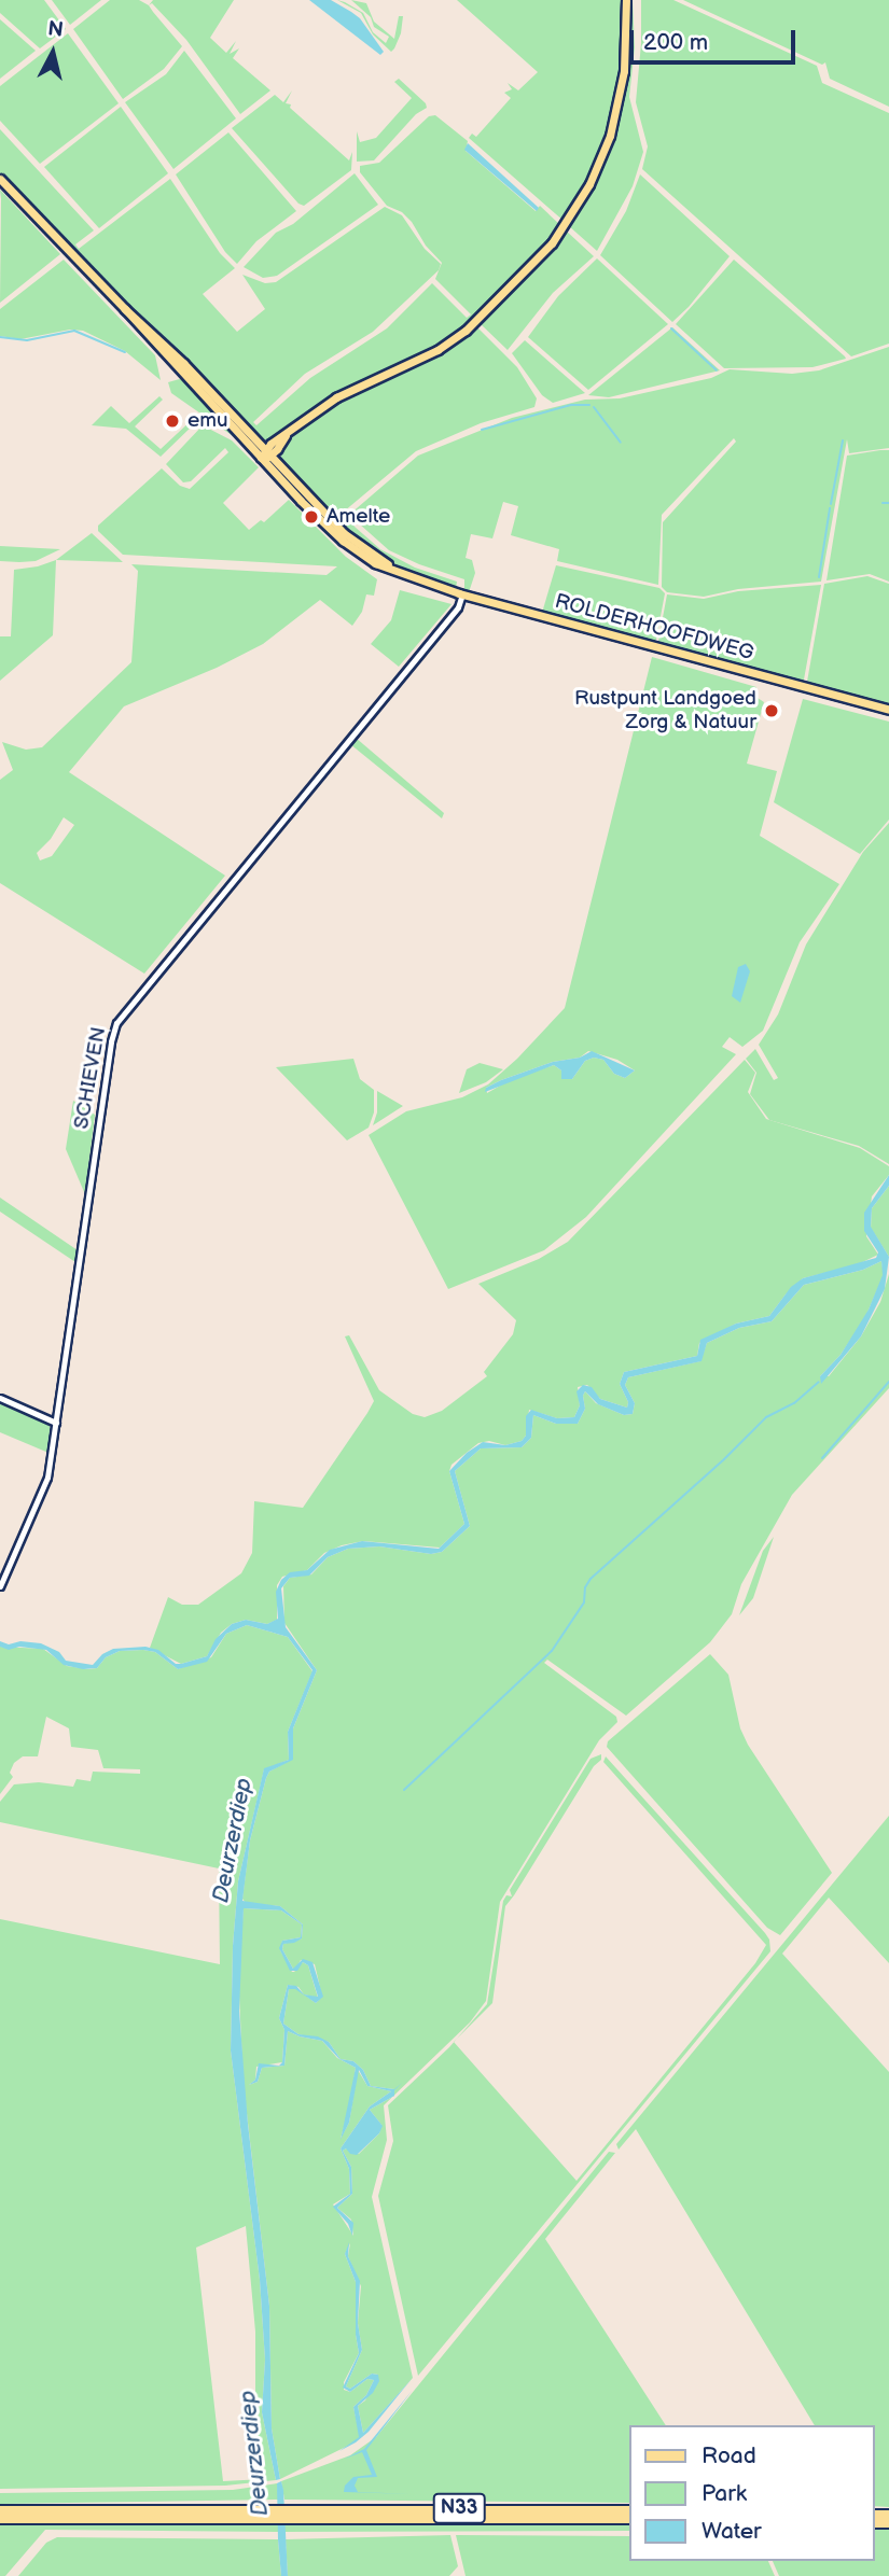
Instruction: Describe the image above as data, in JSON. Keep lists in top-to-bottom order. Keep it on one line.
{"streets":{"highway":["N33"],"main road":["ROLDERHOOFDWEG"],"street":["SCHIEVEN"]},"crossings":[["ROLDERHOOFDWEG","SCHIEVEN"]],"water":["Deurzerdiep"],"places":["emu","Amelte","Rustpunt Landgoed Zorg & Natuur"],"legend":["Road","Park","Water"],"scale_bar":"200 m","north":"top"}
